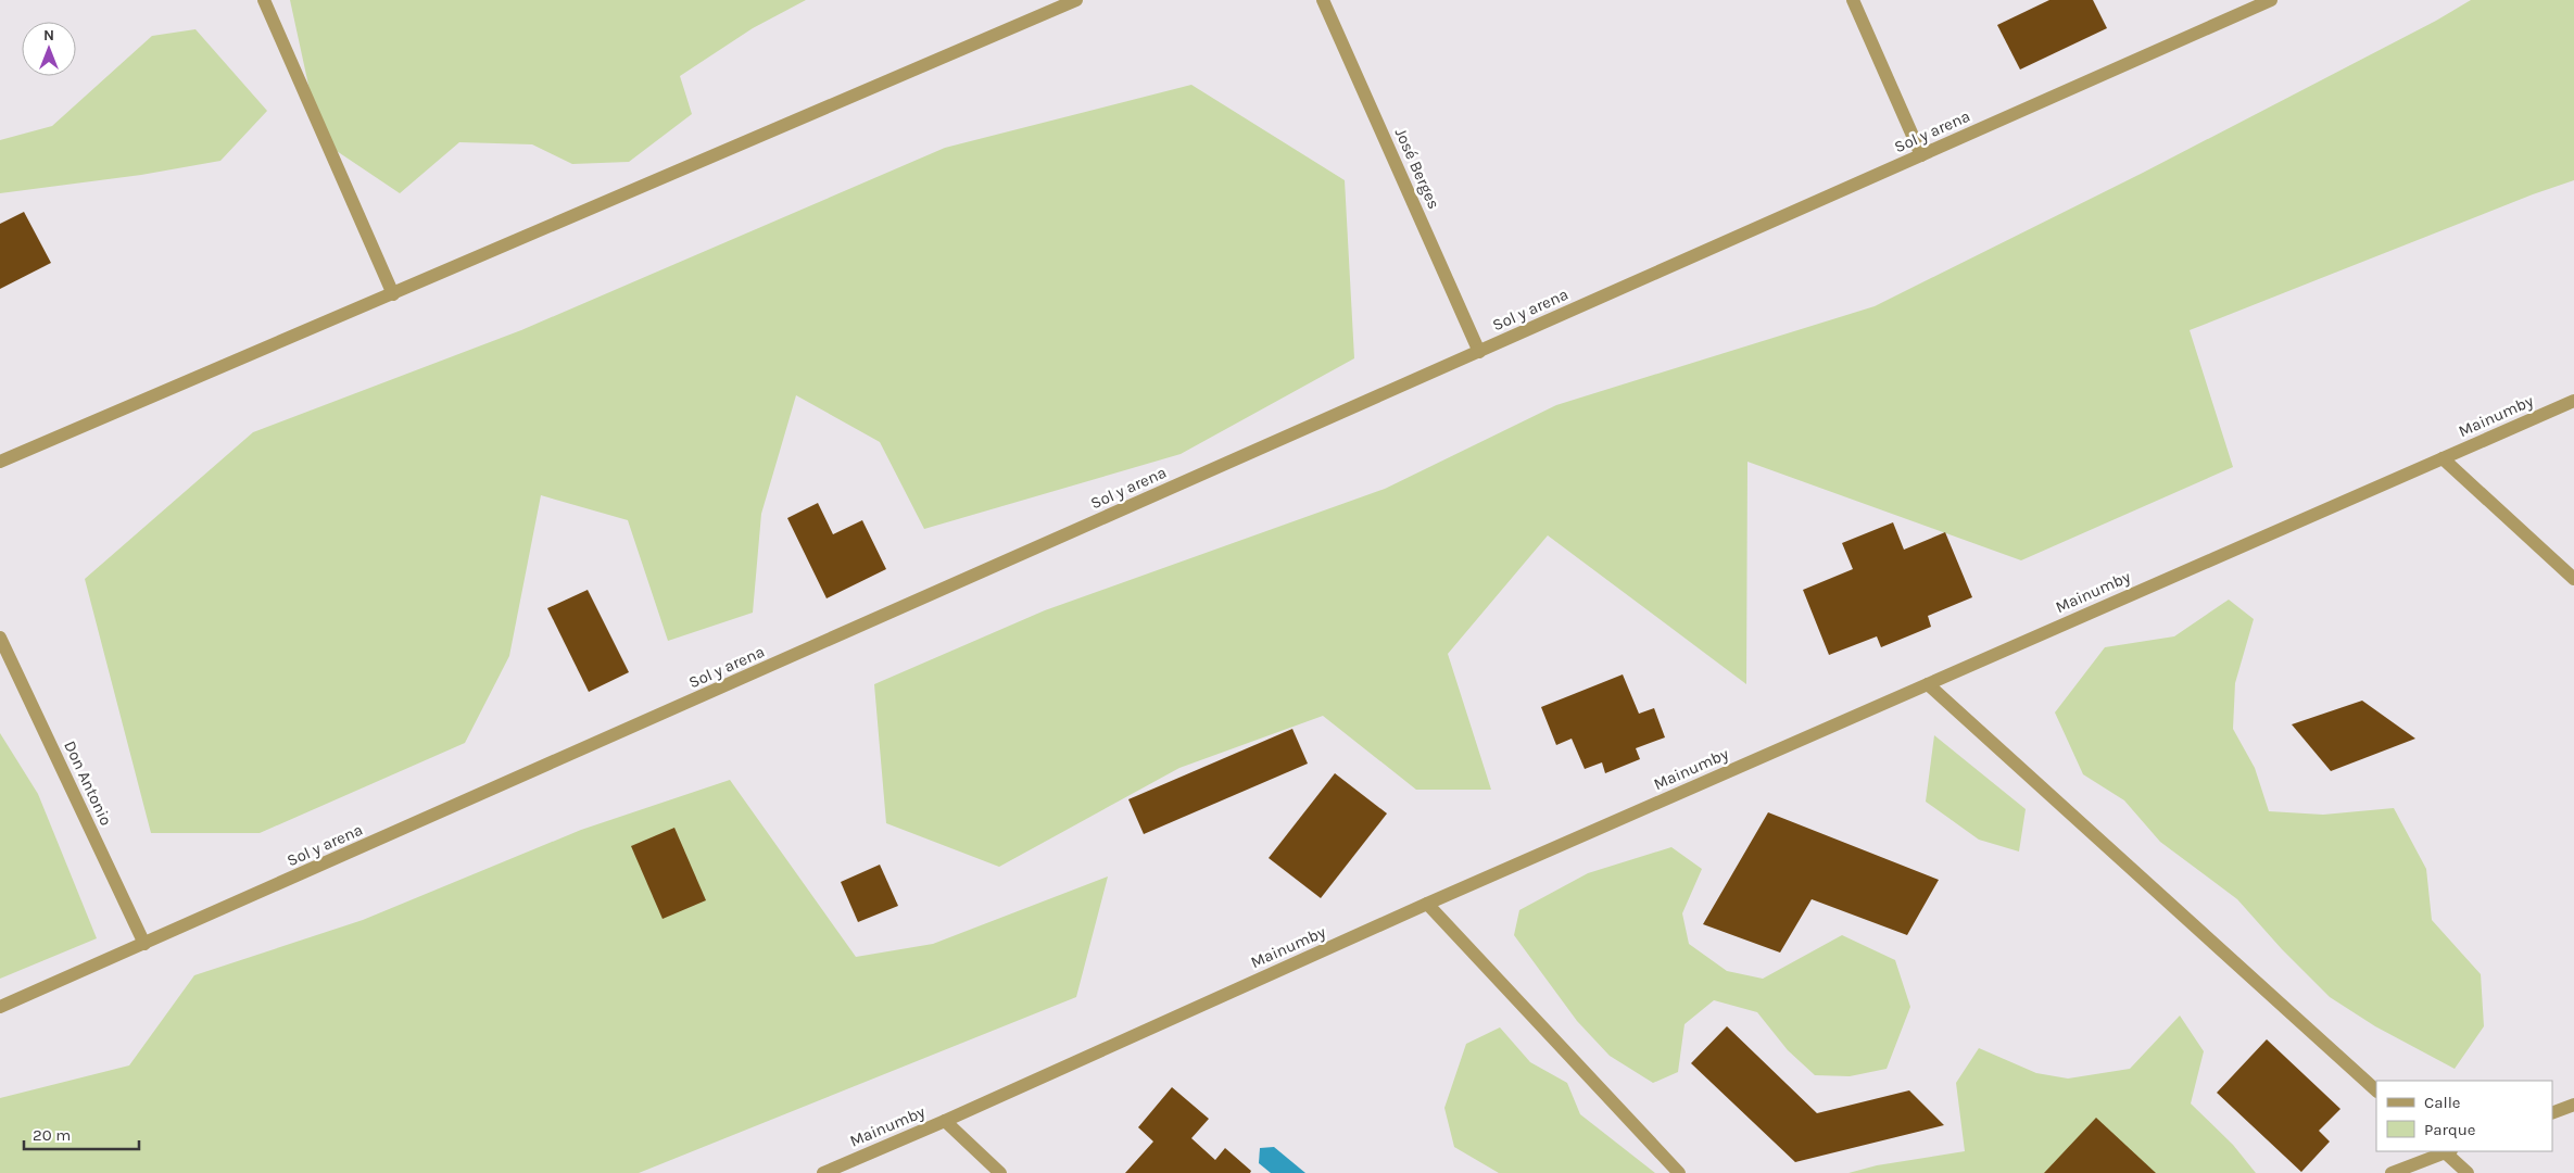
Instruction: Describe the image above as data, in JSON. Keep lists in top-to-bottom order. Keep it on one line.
{"streets":{"street":["Sol y arena","José Berges","Mainumby","Don Antonio"]},"crossings":[["Sol y arena","José Berges"],["Sol y arena","Don Antonio"]],"legend":["Calle","Parque"],"scale_bar":"20 m","north":"top"}
